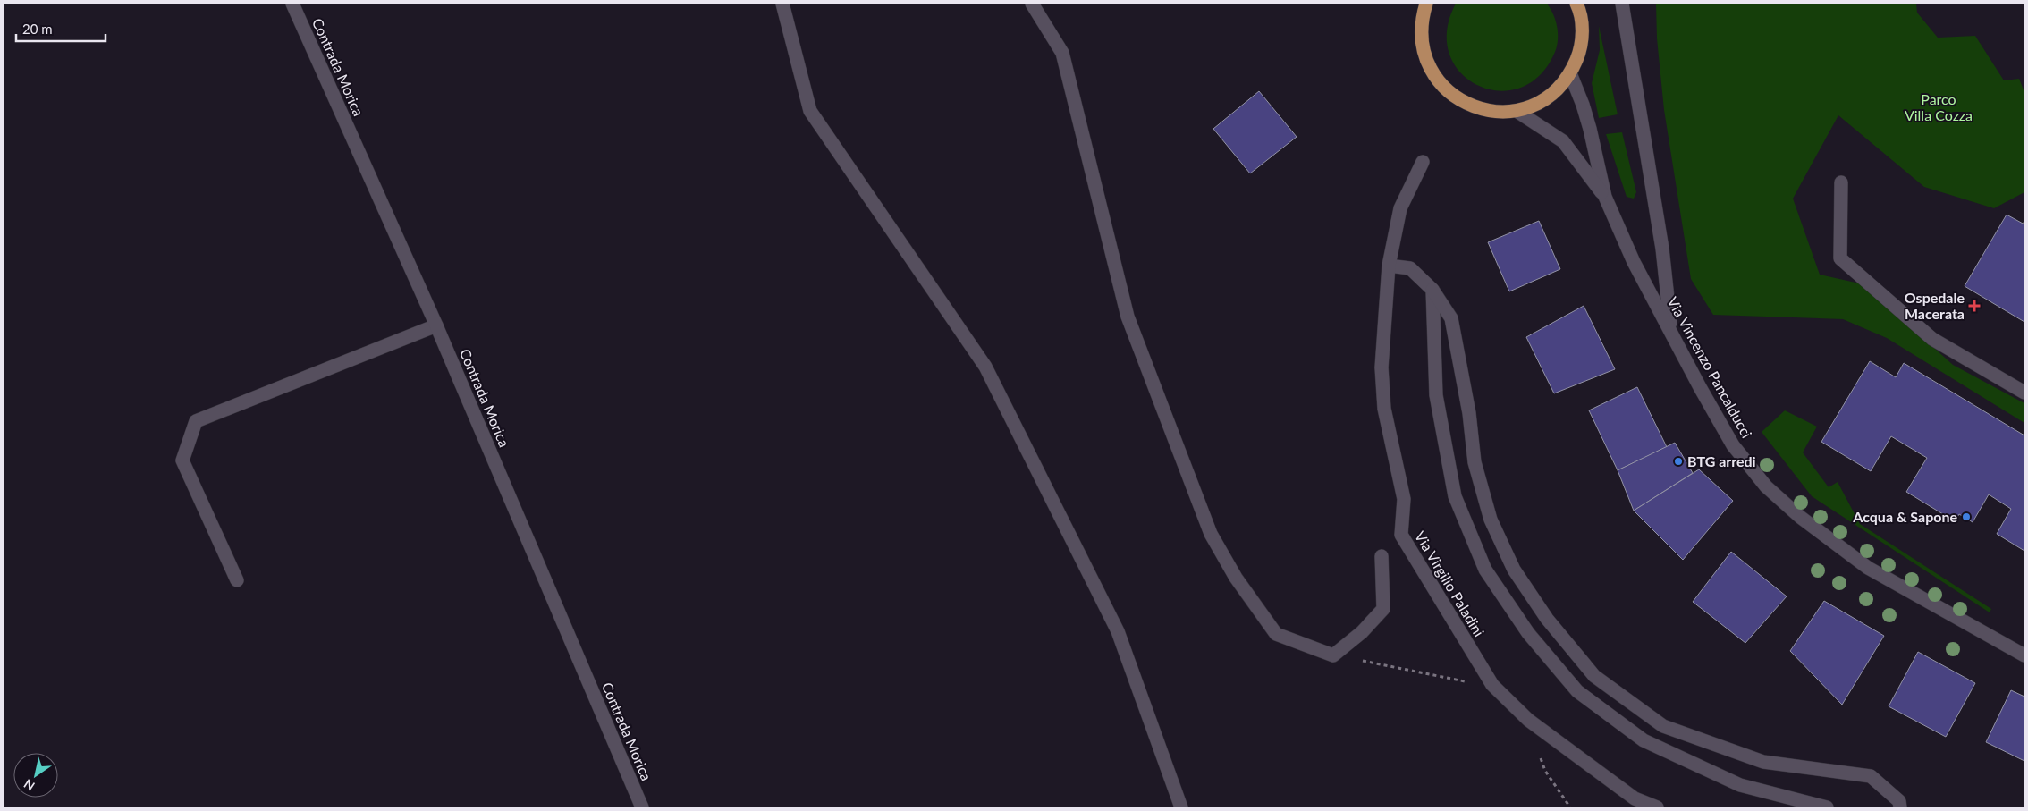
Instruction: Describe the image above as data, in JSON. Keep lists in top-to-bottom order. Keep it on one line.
{"streets":{"street":["Contrada Morica","Via Vincenzo Pancalducci","Via Virgilio Paladini"]},"parks":["Parco Villa Cozza"],"places":{"health":["Ospedale Macerata"],"other":["BTG arredi","Acqua & Sapone"]},"scale_bar":"20 m","north":"bottom left"}
